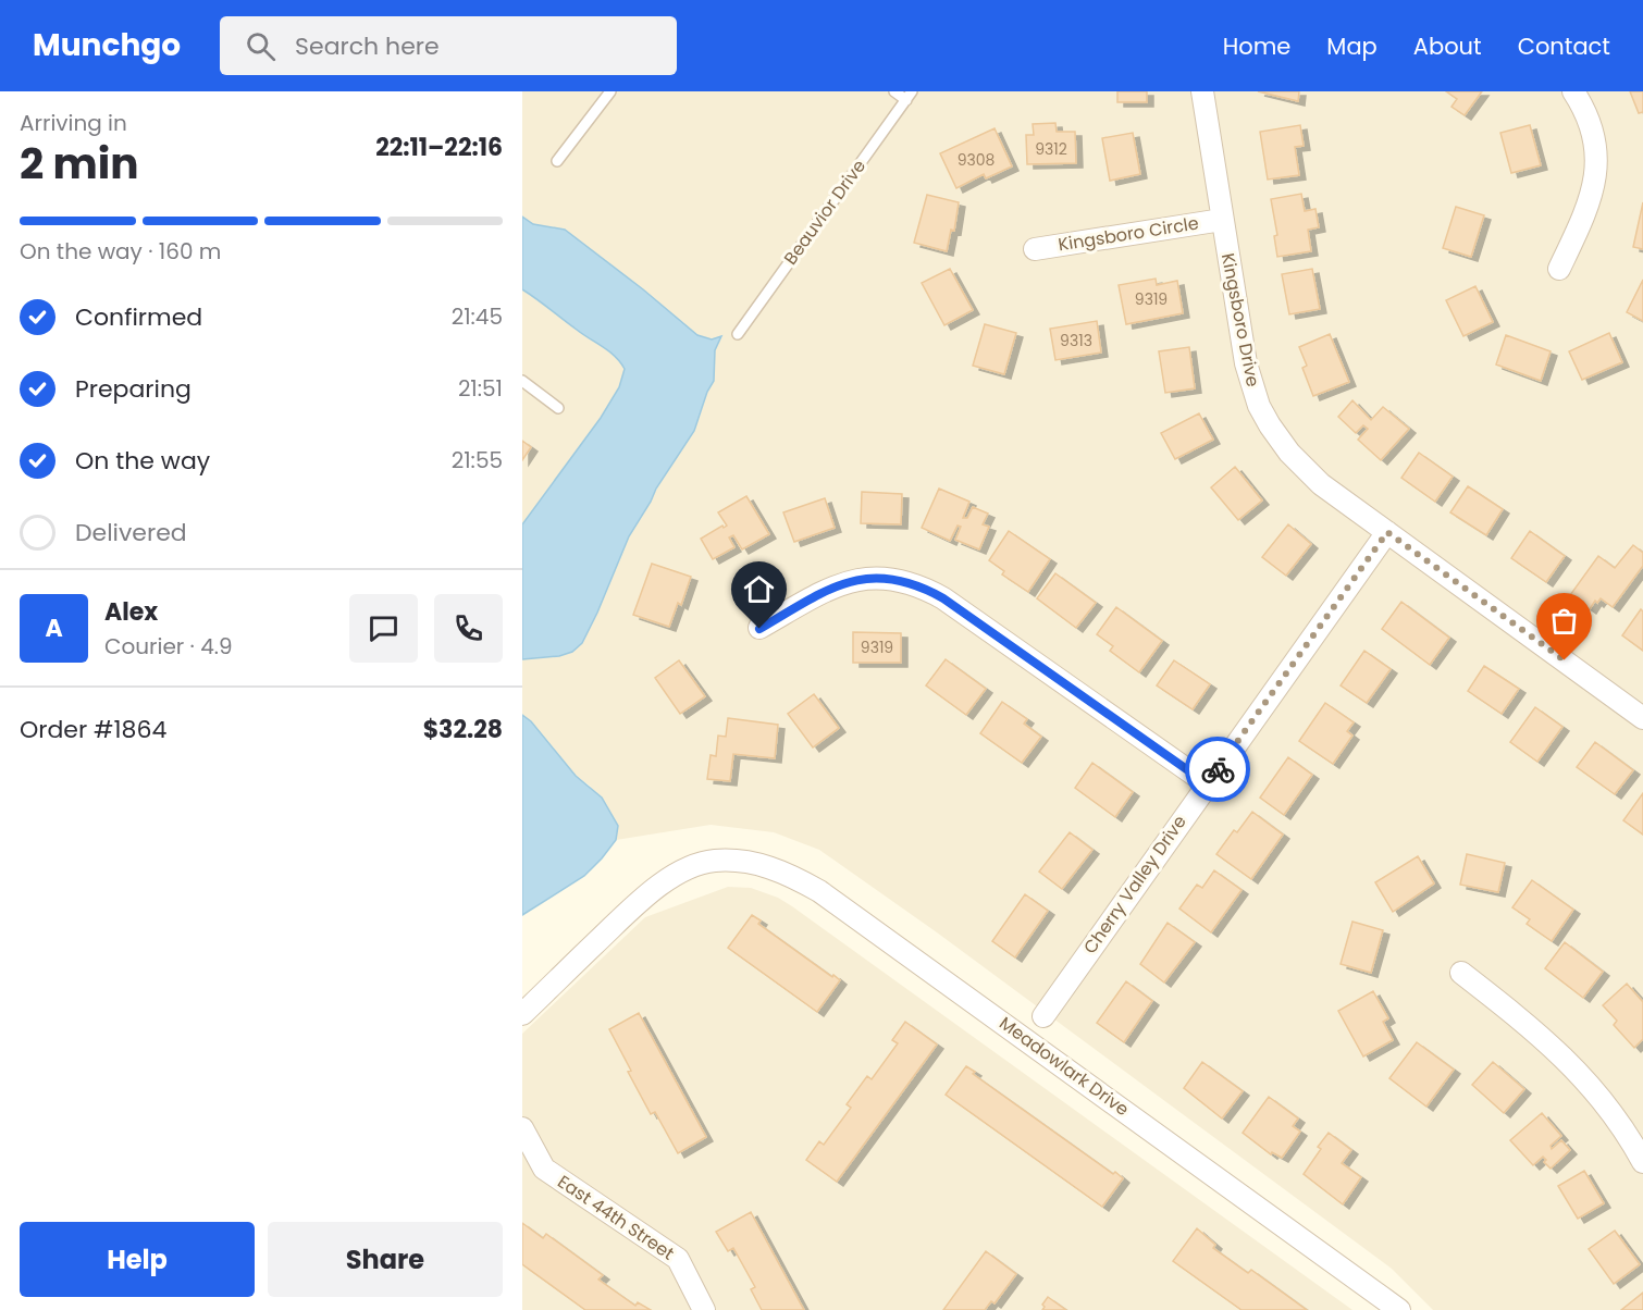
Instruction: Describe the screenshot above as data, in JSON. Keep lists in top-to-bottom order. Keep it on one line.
{"streets":{"street":["Kingsboro Circle","Kingsboro Drive","Cherry Valley Drive","Meadowlark Drive","East 44th Street"],"lane":["Beauvior Drive"]},"crossings":[["Kingsboro Circle","Kingsboro Drive"],["Kingsboro Drive","Cherry Valley Drive"]],"house_numbers":["9312","9308","9319","9313","9319"],"page":{"header":"Munchgo","search":"Search here","nav":["Home","Map","About","Contact"],"heading":["2 min","Arriving in","22:11–22:16"],"panel":["Alex","Courier · 4.9","Order #1864","$32.28"],"bar":"On the way · 160 m","list":[["Confirmed","21:45"],["Preparing","21:51"],["On the way","21:55"],"Delivered"],"round":"A","buttons":["Help","Share"]}}
